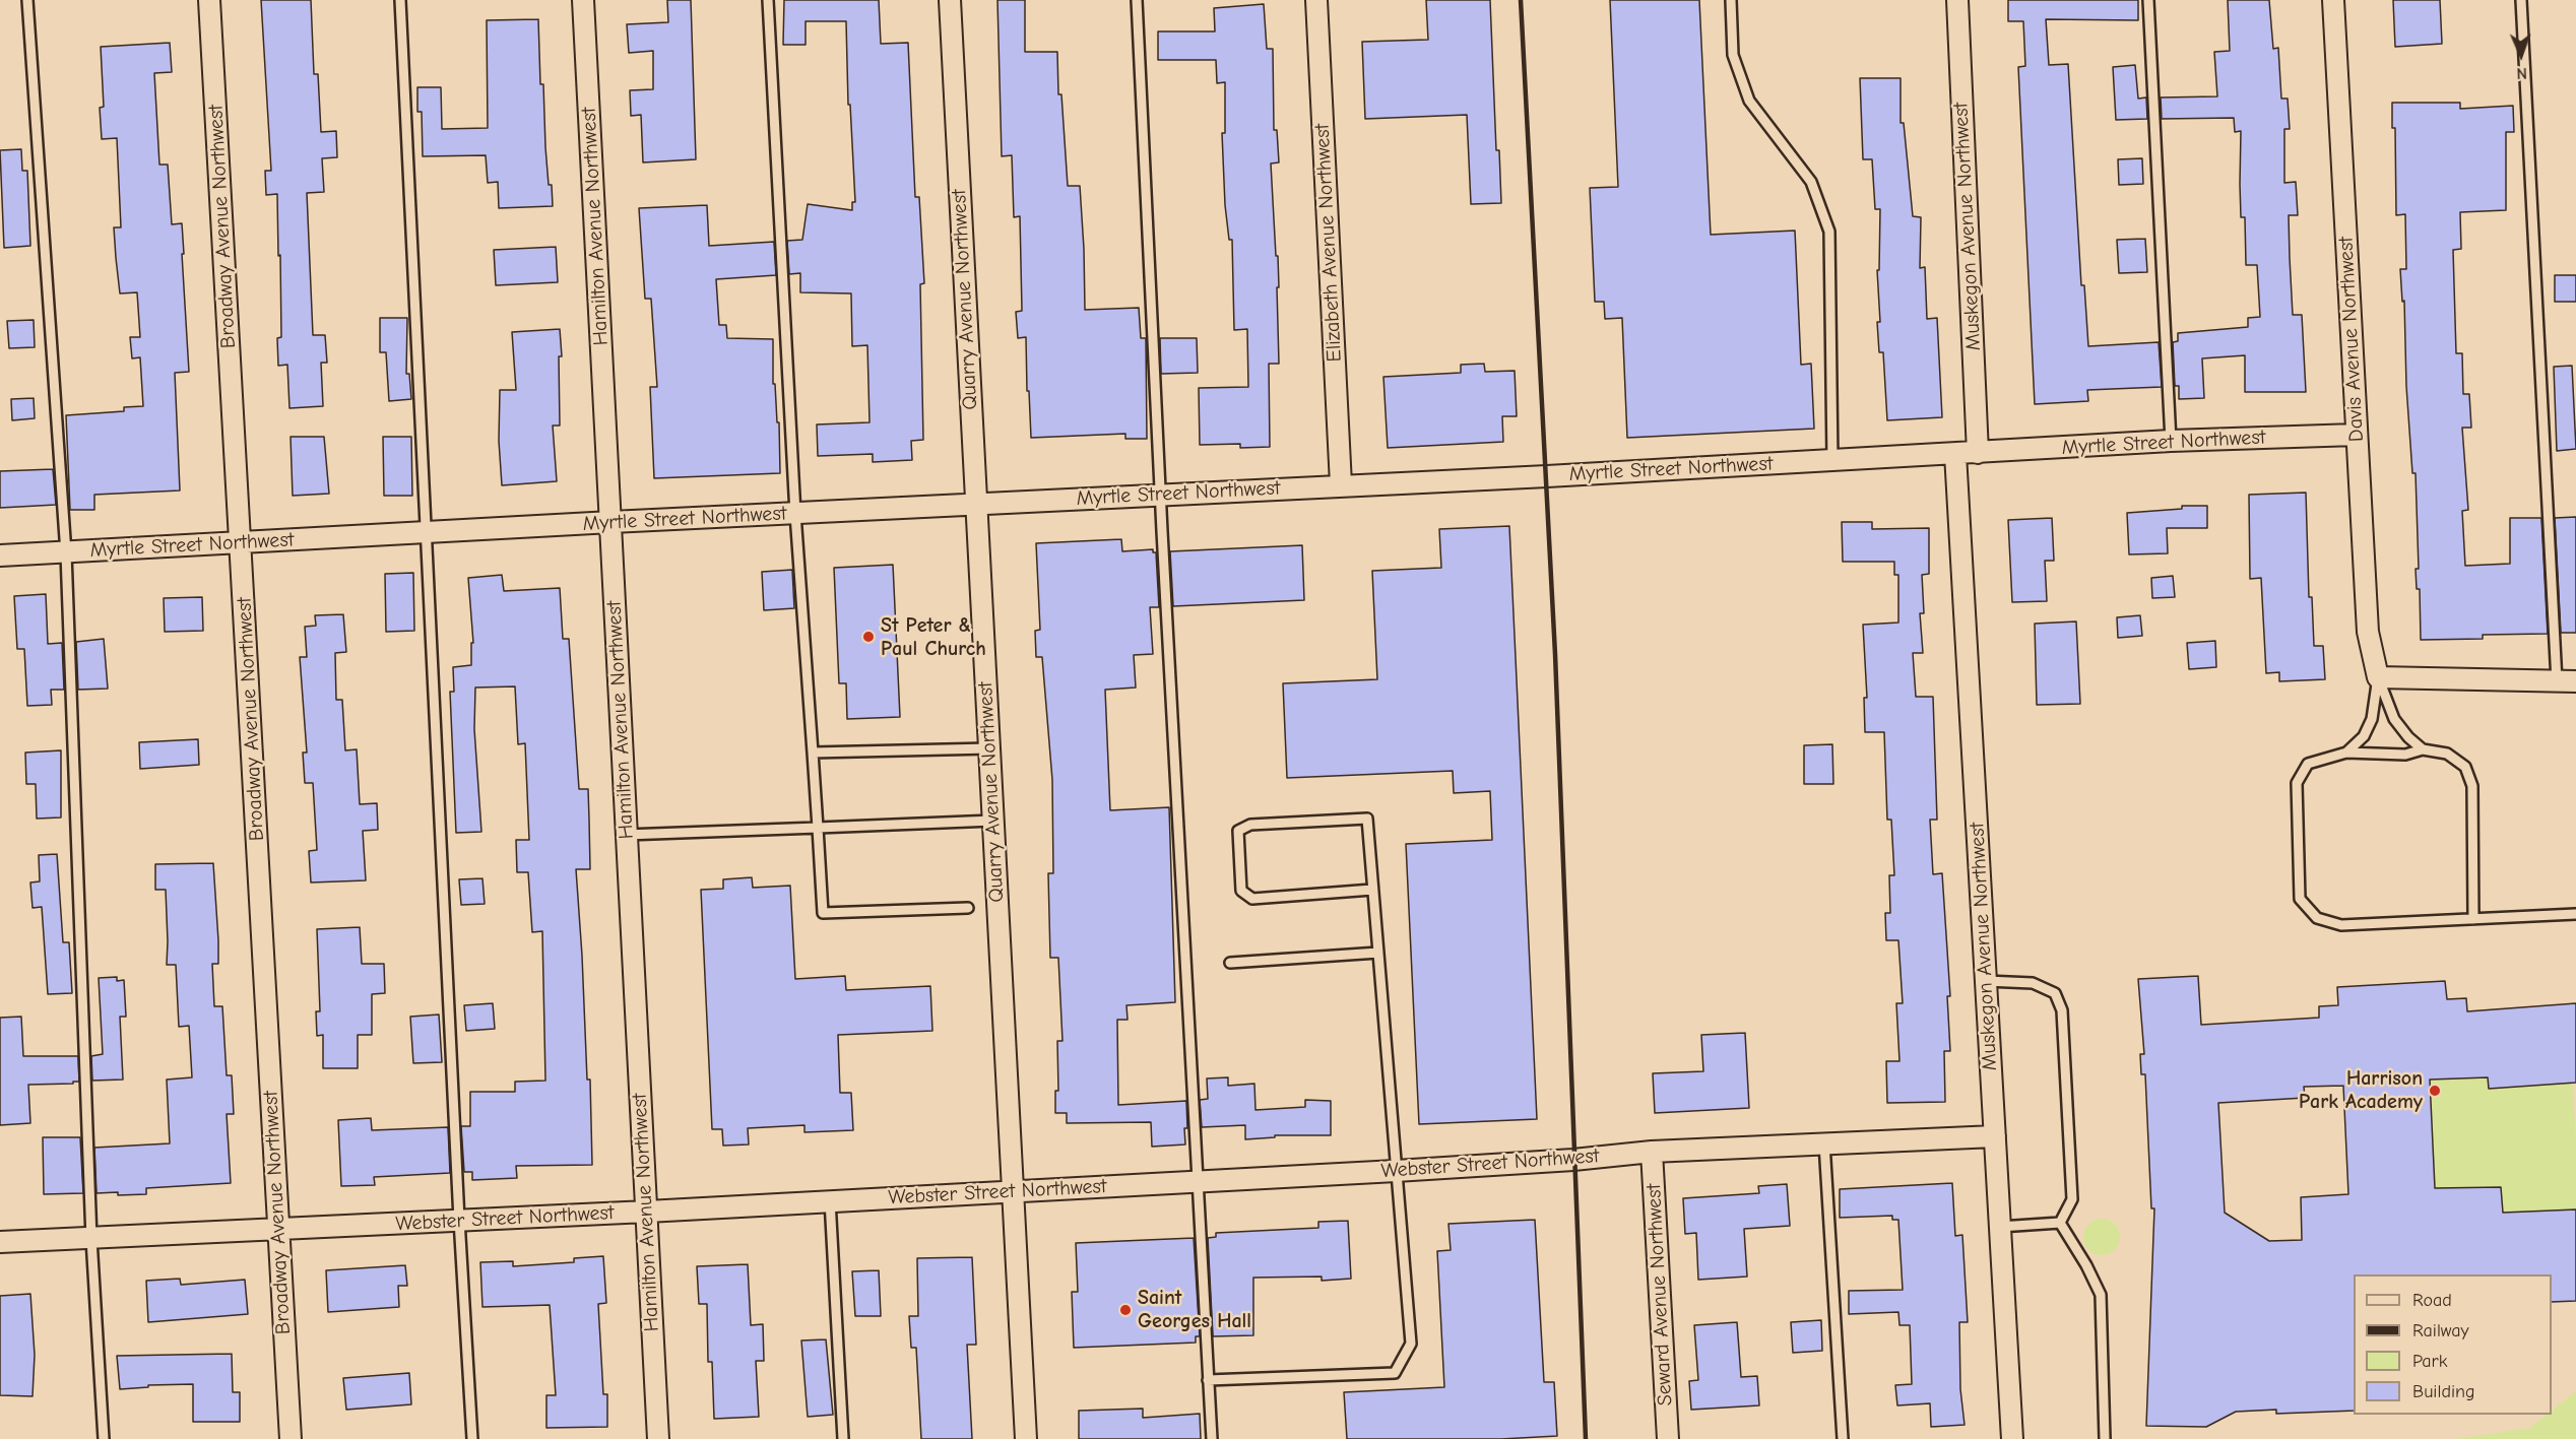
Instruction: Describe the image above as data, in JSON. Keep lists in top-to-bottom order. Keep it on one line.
{"streets":{"street":["Broadway Avenue Northwest","Hamilton Avenue Northwest","Muskegon Avenue Northwest","Elizabeth Avenue Northwest","Quarry Avenue Northwest","Davis Avenue Northwest","Myrtle Street Northwest","Webster Street Northwest","Seward Avenue Northwest"]},"crossings":[["Broadway Avenue Northwest","Myrtle Street Northwest"],["Broadway Avenue Northwest","Webster Street Northwest"],["Hamilton Avenue Northwest","Myrtle Street Northwest"],["Hamilton Avenue Northwest","Webster Street Northwest"],["Muskegon Avenue Northwest","Myrtle Street Northwest"],["Muskegon Avenue Northwest","Webster Street Northwest"],["Elizabeth Avenue Northwest","Myrtle Street Northwest"],["Quarry Avenue Northwest","Myrtle Street Northwest"],["Quarry Avenue Northwest","Webster Street Northwest"],["Davis Avenue Northwest","Myrtle Street Northwest"],["Webster Street Northwest","Seward Avenue Northwest"]],"places":["St Peter & Paul Church","Harrison Park Academy","Saint Georges Hall"],"legend":["Road","Railway","Park","Building"],"north":"bottom"}
